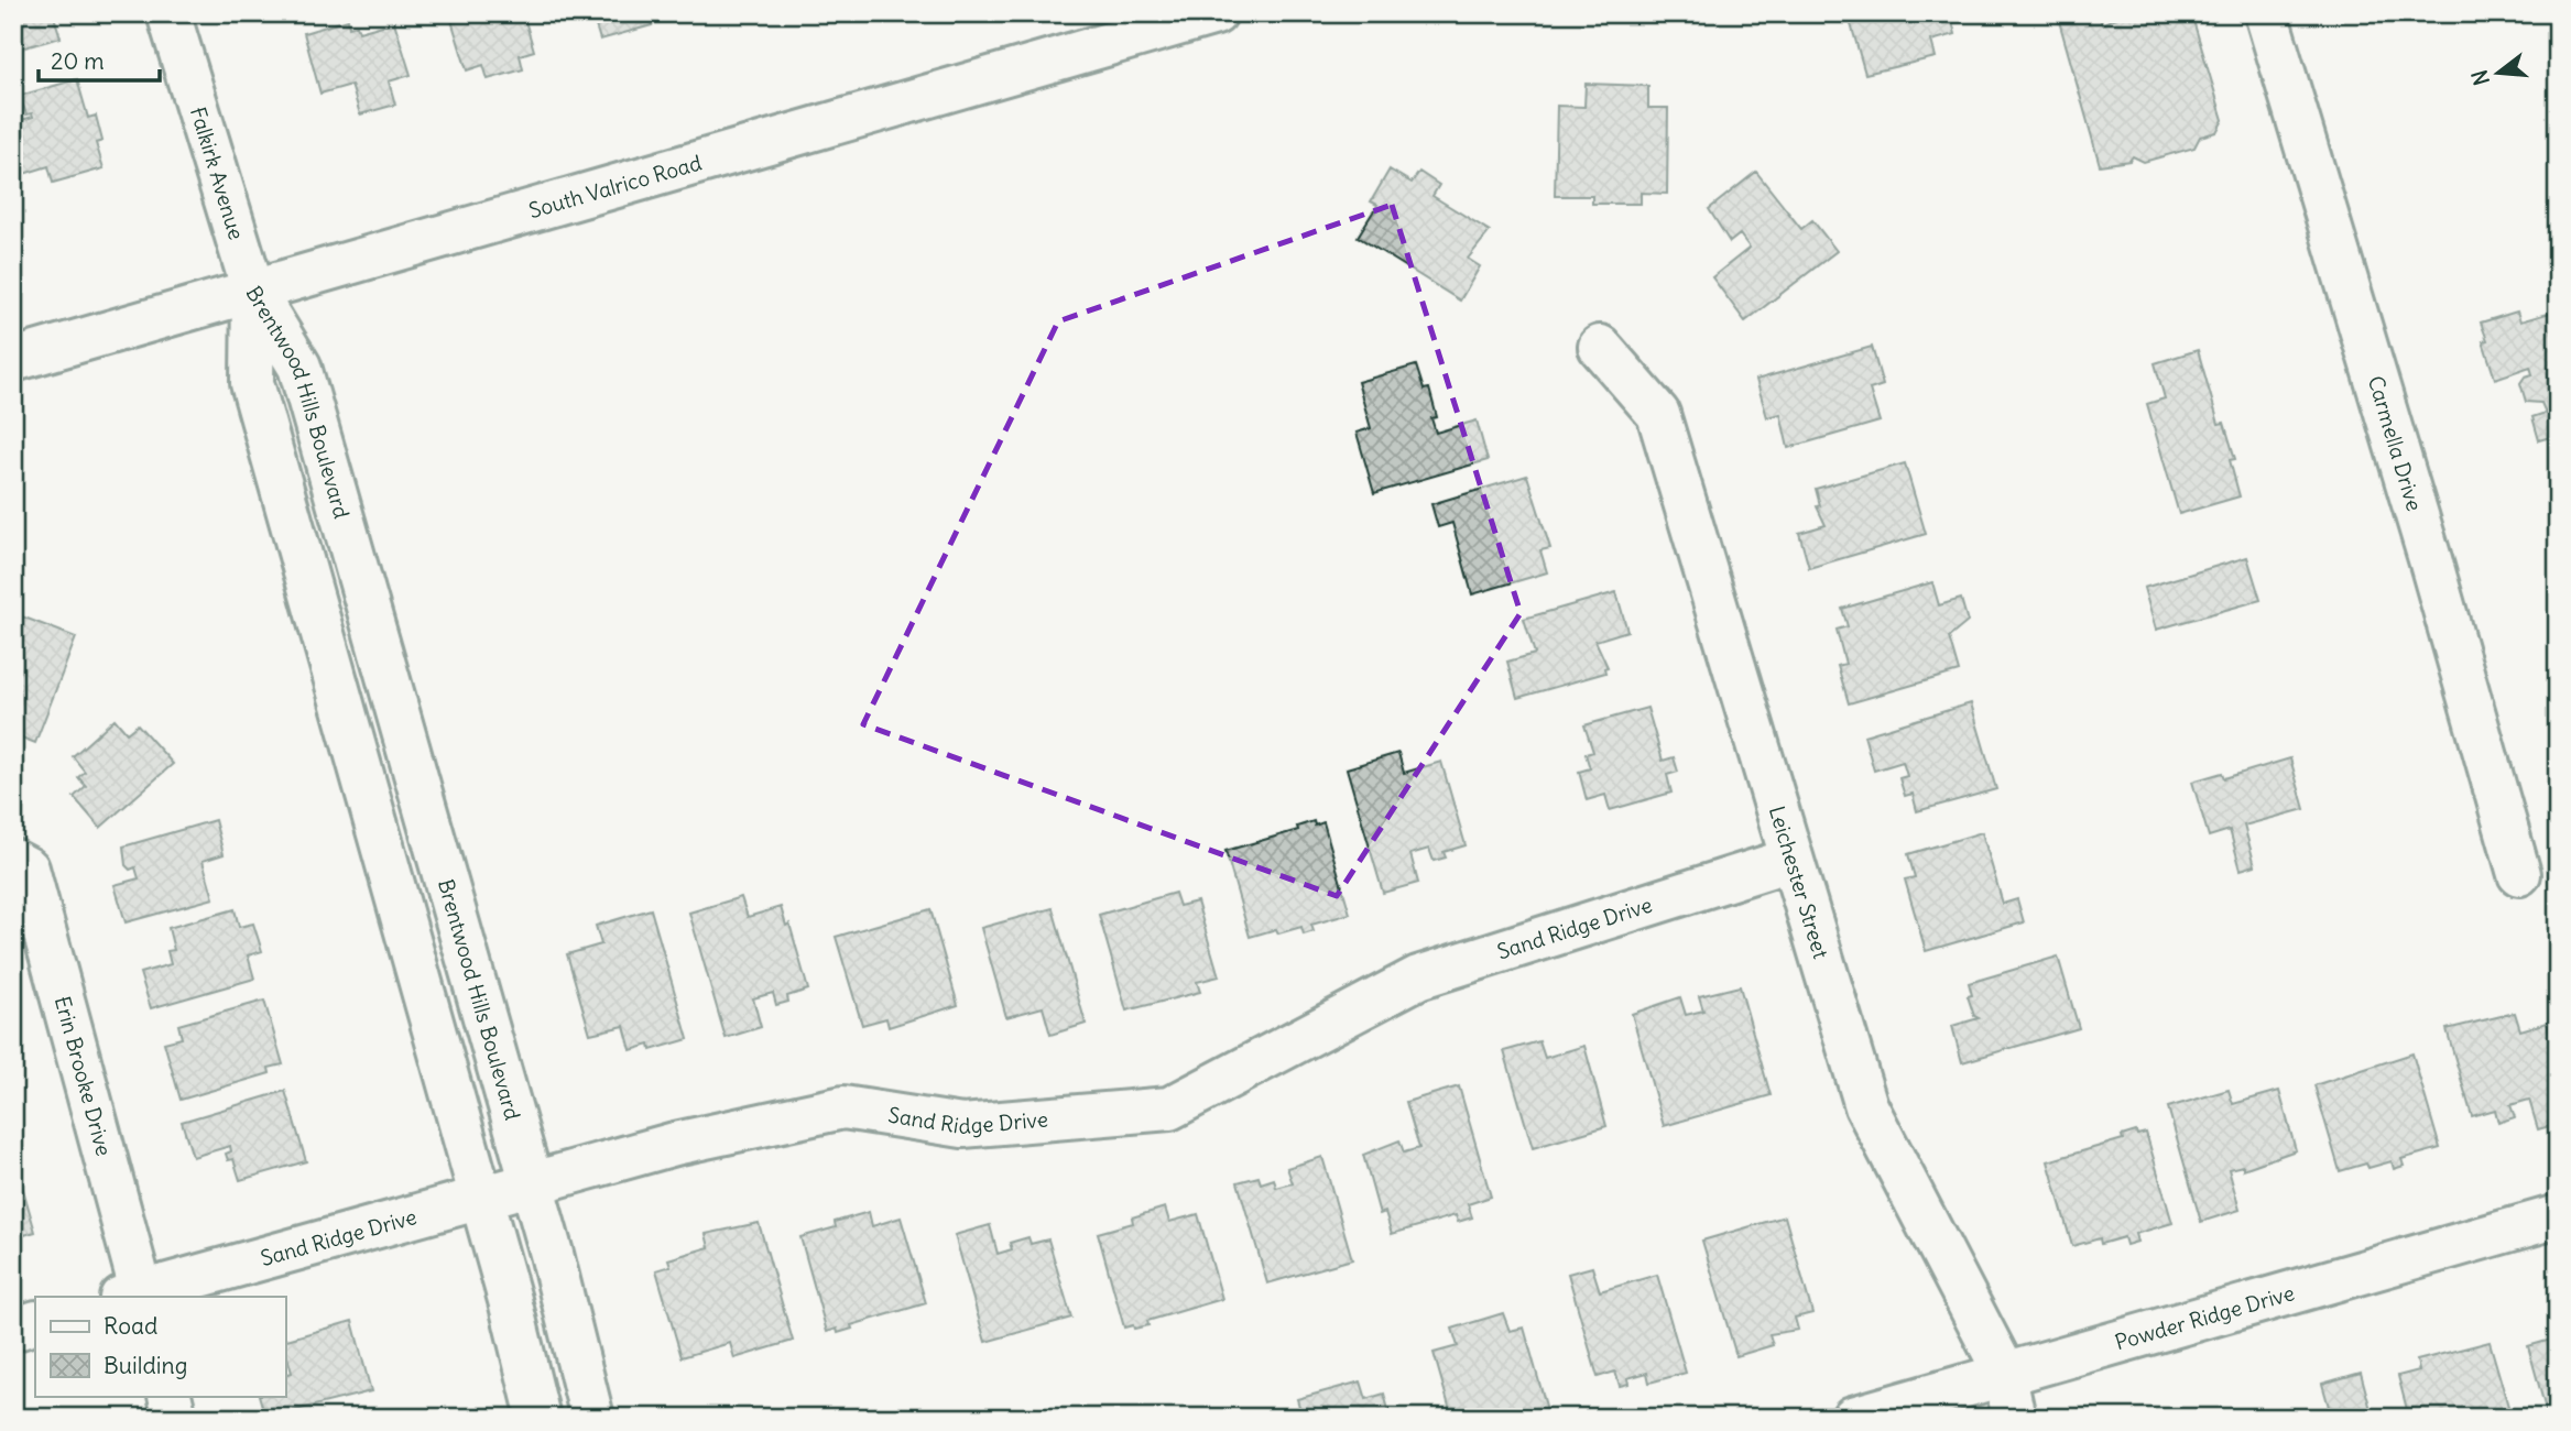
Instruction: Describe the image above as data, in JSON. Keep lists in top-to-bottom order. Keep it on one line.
{"streets":{"street":["Falkirk Avenue","South Valrico Road","Brentwood Hills Boulevard","Carmella Drive","Leichester Street","Sand Ridge Drive","Erin Brooke Drive","Powder Ridge Drive"]},"crossings":[["Falkirk Avenue","South Valrico Road"],["Falkirk Avenue","Brentwood Hills Boulevard"],["South Valrico Road","Brentwood Hills Boulevard"],["Brentwood Hills Boulevard","Sand Ridge Drive"],["Leichester Street","Sand Ridge Drive"],["Leichester Street","Powder Ridge Drive"],["Sand Ridge Drive","Erin Brooke Drive"]],"legend":["Road","Building"],"scale_bar":"20 m","north":"left"}
